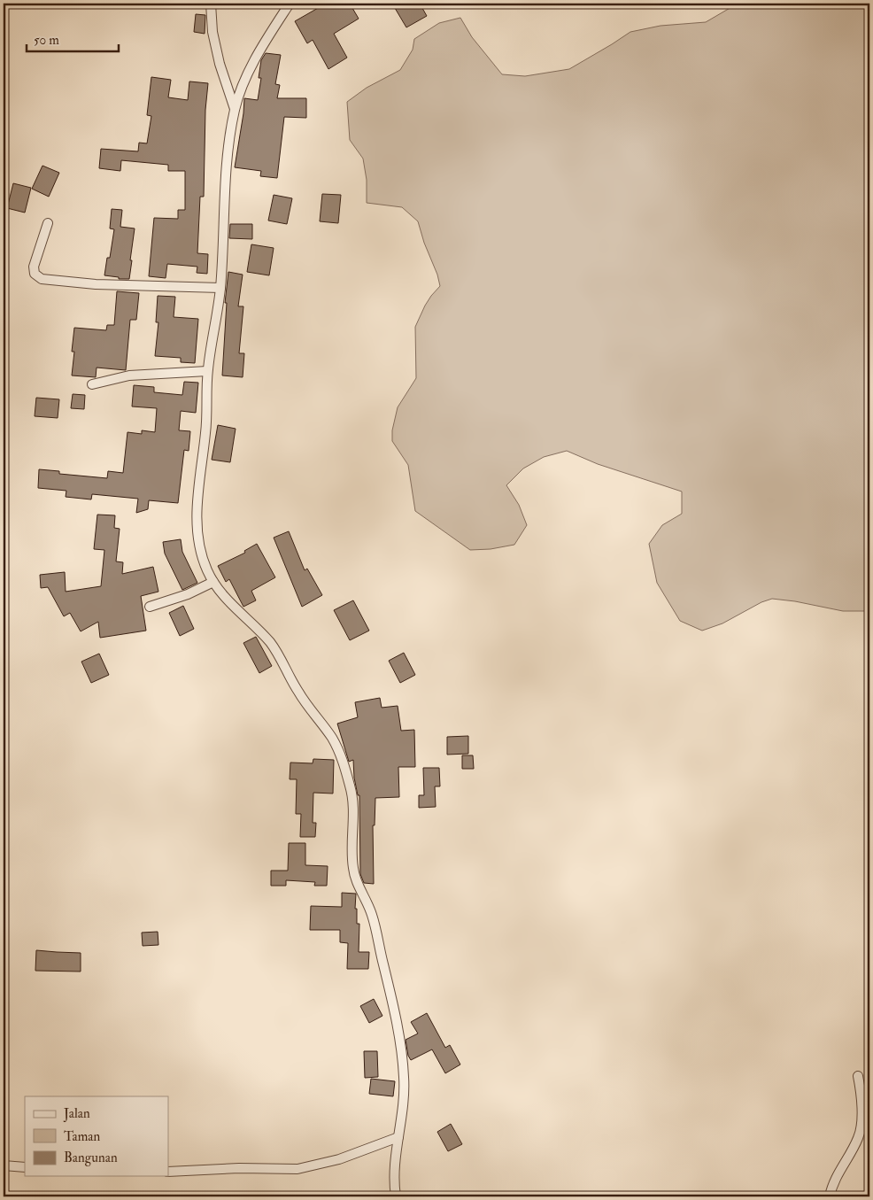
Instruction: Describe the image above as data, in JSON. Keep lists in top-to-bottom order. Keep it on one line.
{"legend":["Jalan","Taman","Bangunan"],"scale_bar":"50 m"}
